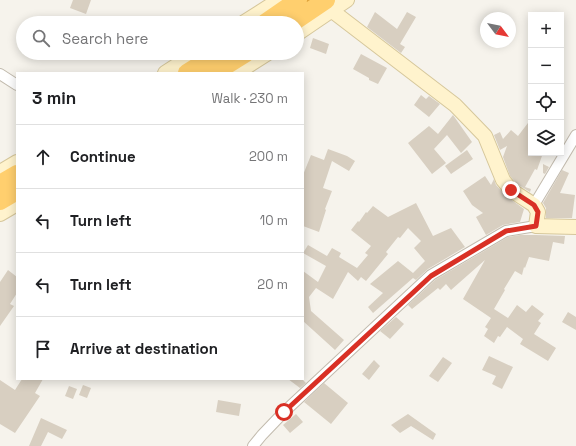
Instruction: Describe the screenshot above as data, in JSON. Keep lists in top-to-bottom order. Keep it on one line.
{"north":"bottom right","page":{"map_buttons":["+","−"],"search":"Search here","heading":["3 min","Walk · 230 m"],"list":[["Continue","200 m"],["Turn left","10 m"],["Turn left","20 m"],"Arrive at destination"]}}
